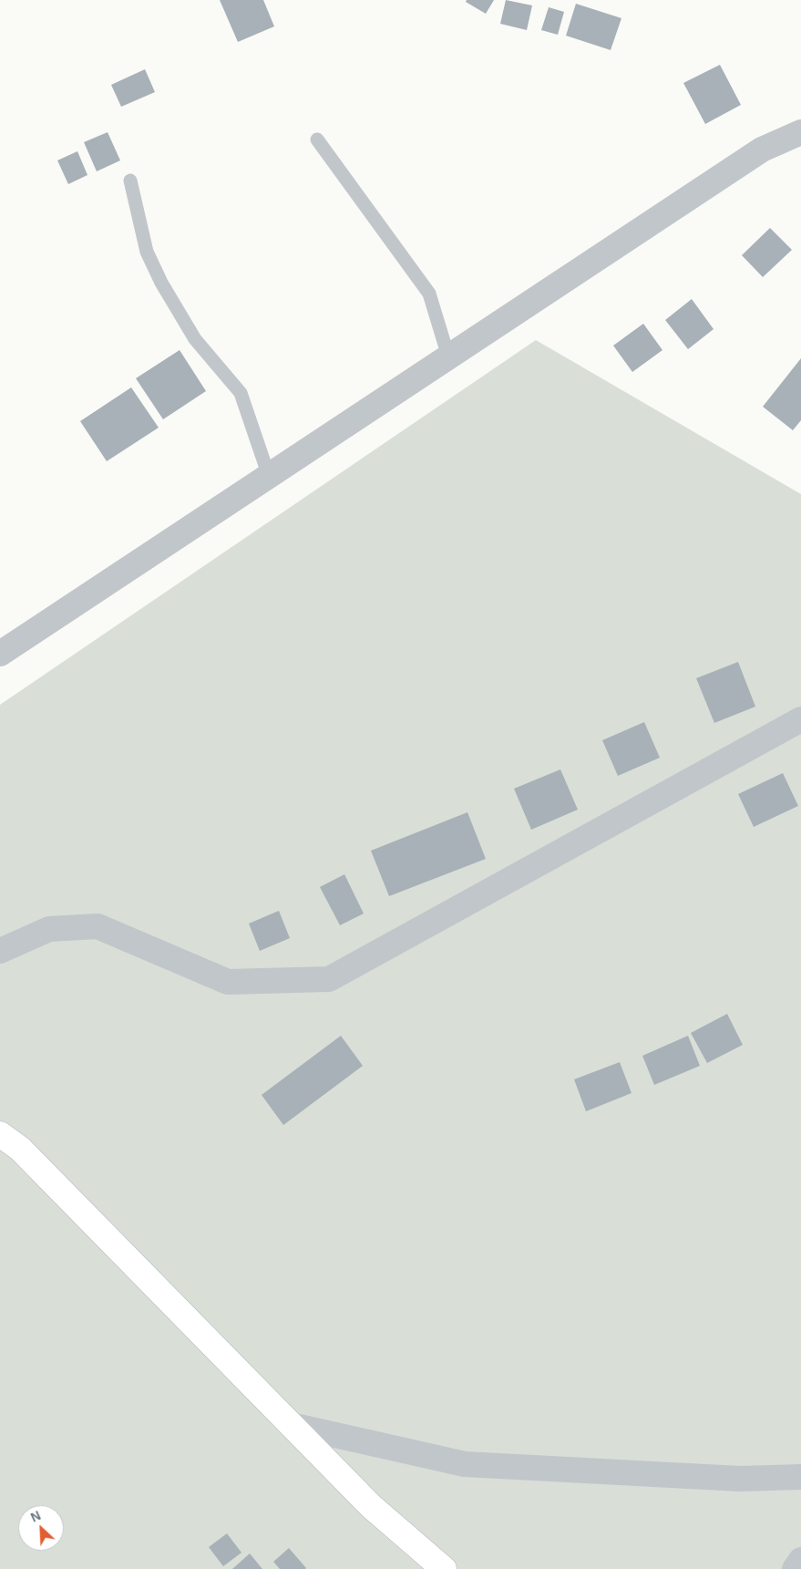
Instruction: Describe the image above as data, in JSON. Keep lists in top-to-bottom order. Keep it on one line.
{"north":"top left"}
